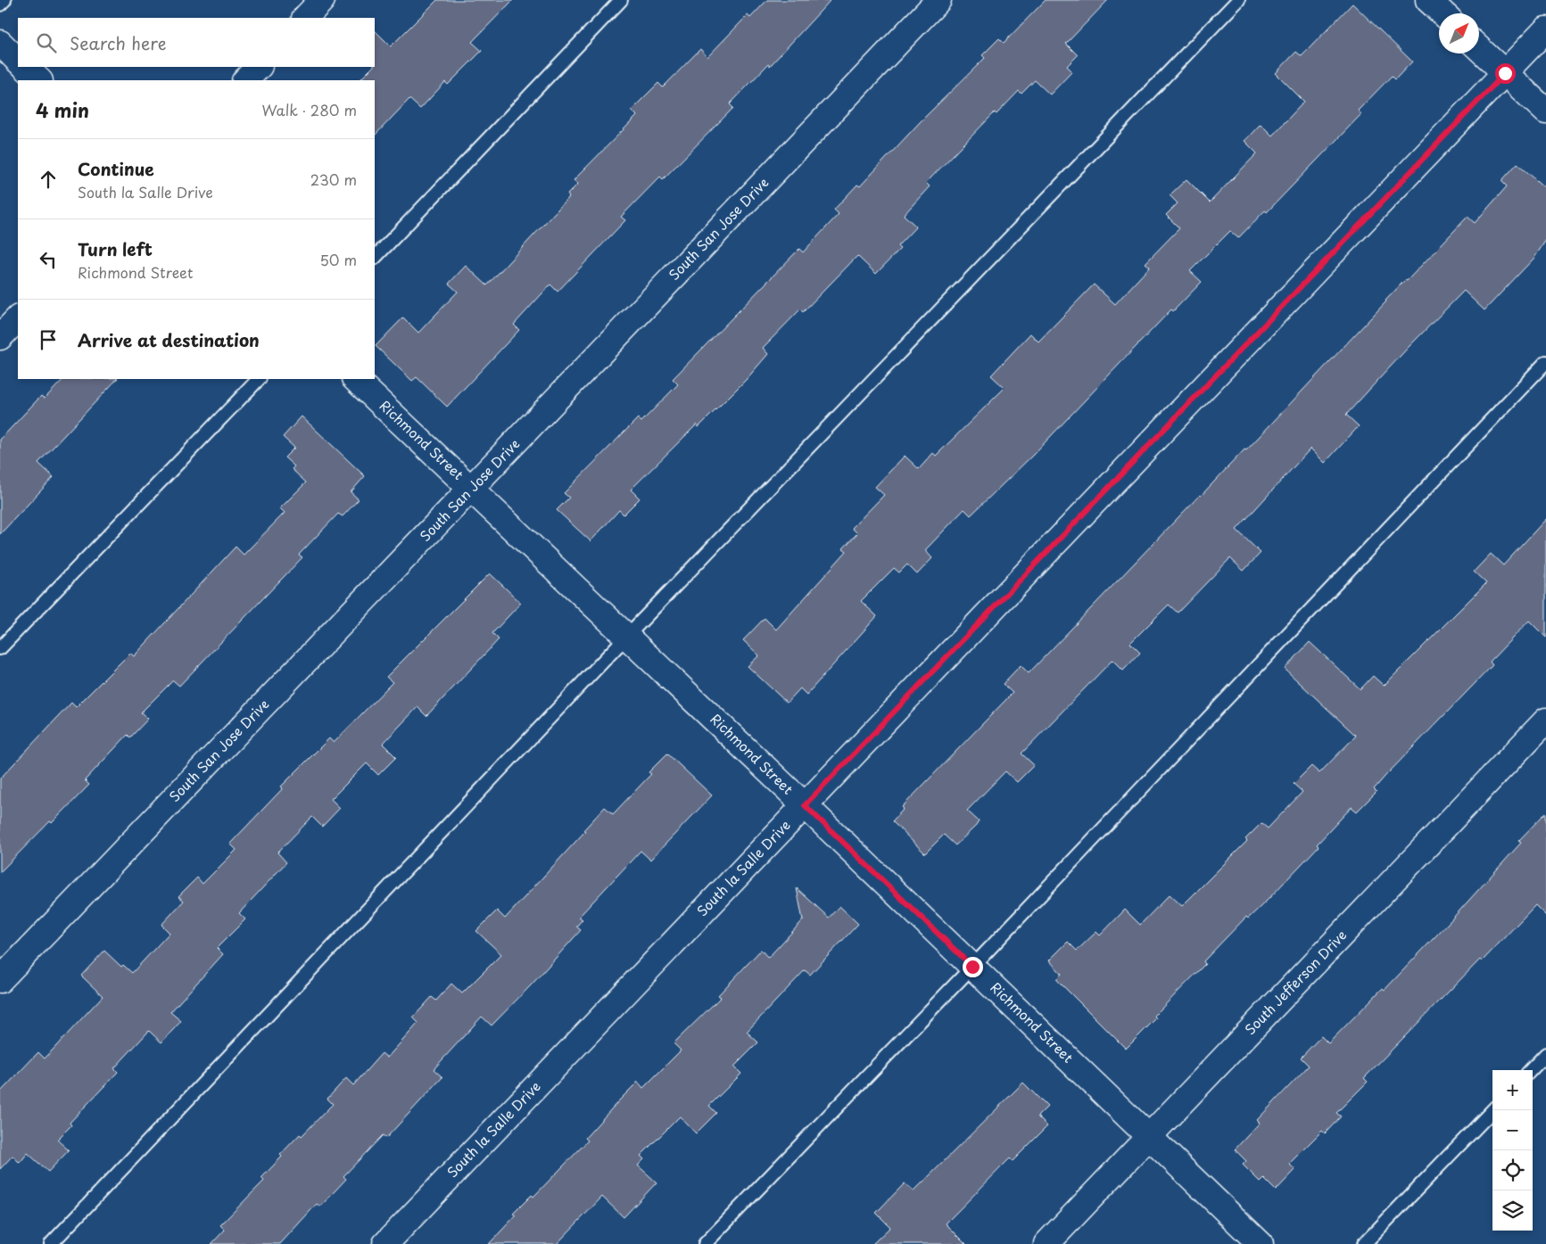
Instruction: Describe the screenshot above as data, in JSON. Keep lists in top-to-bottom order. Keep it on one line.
{"streets":{"street":["South San Jose Drive","Richmond Street","South la Salle Drive","South Jefferson Drive"]},"crossings":[["South San Jose Drive","Richmond Street"],["Richmond Street","South la Salle Drive"],["Richmond Street","South Jefferson Drive"]],"north":"top right","page":{"search":"Search here","heading":["4 min","Walk · 280 m"],"list":[["Continue","South la Salle Drive","230 m"],["Turn left","Richmond Street","50 m"],"Arrive at destination"],"map_buttons":["+","−"]}}
